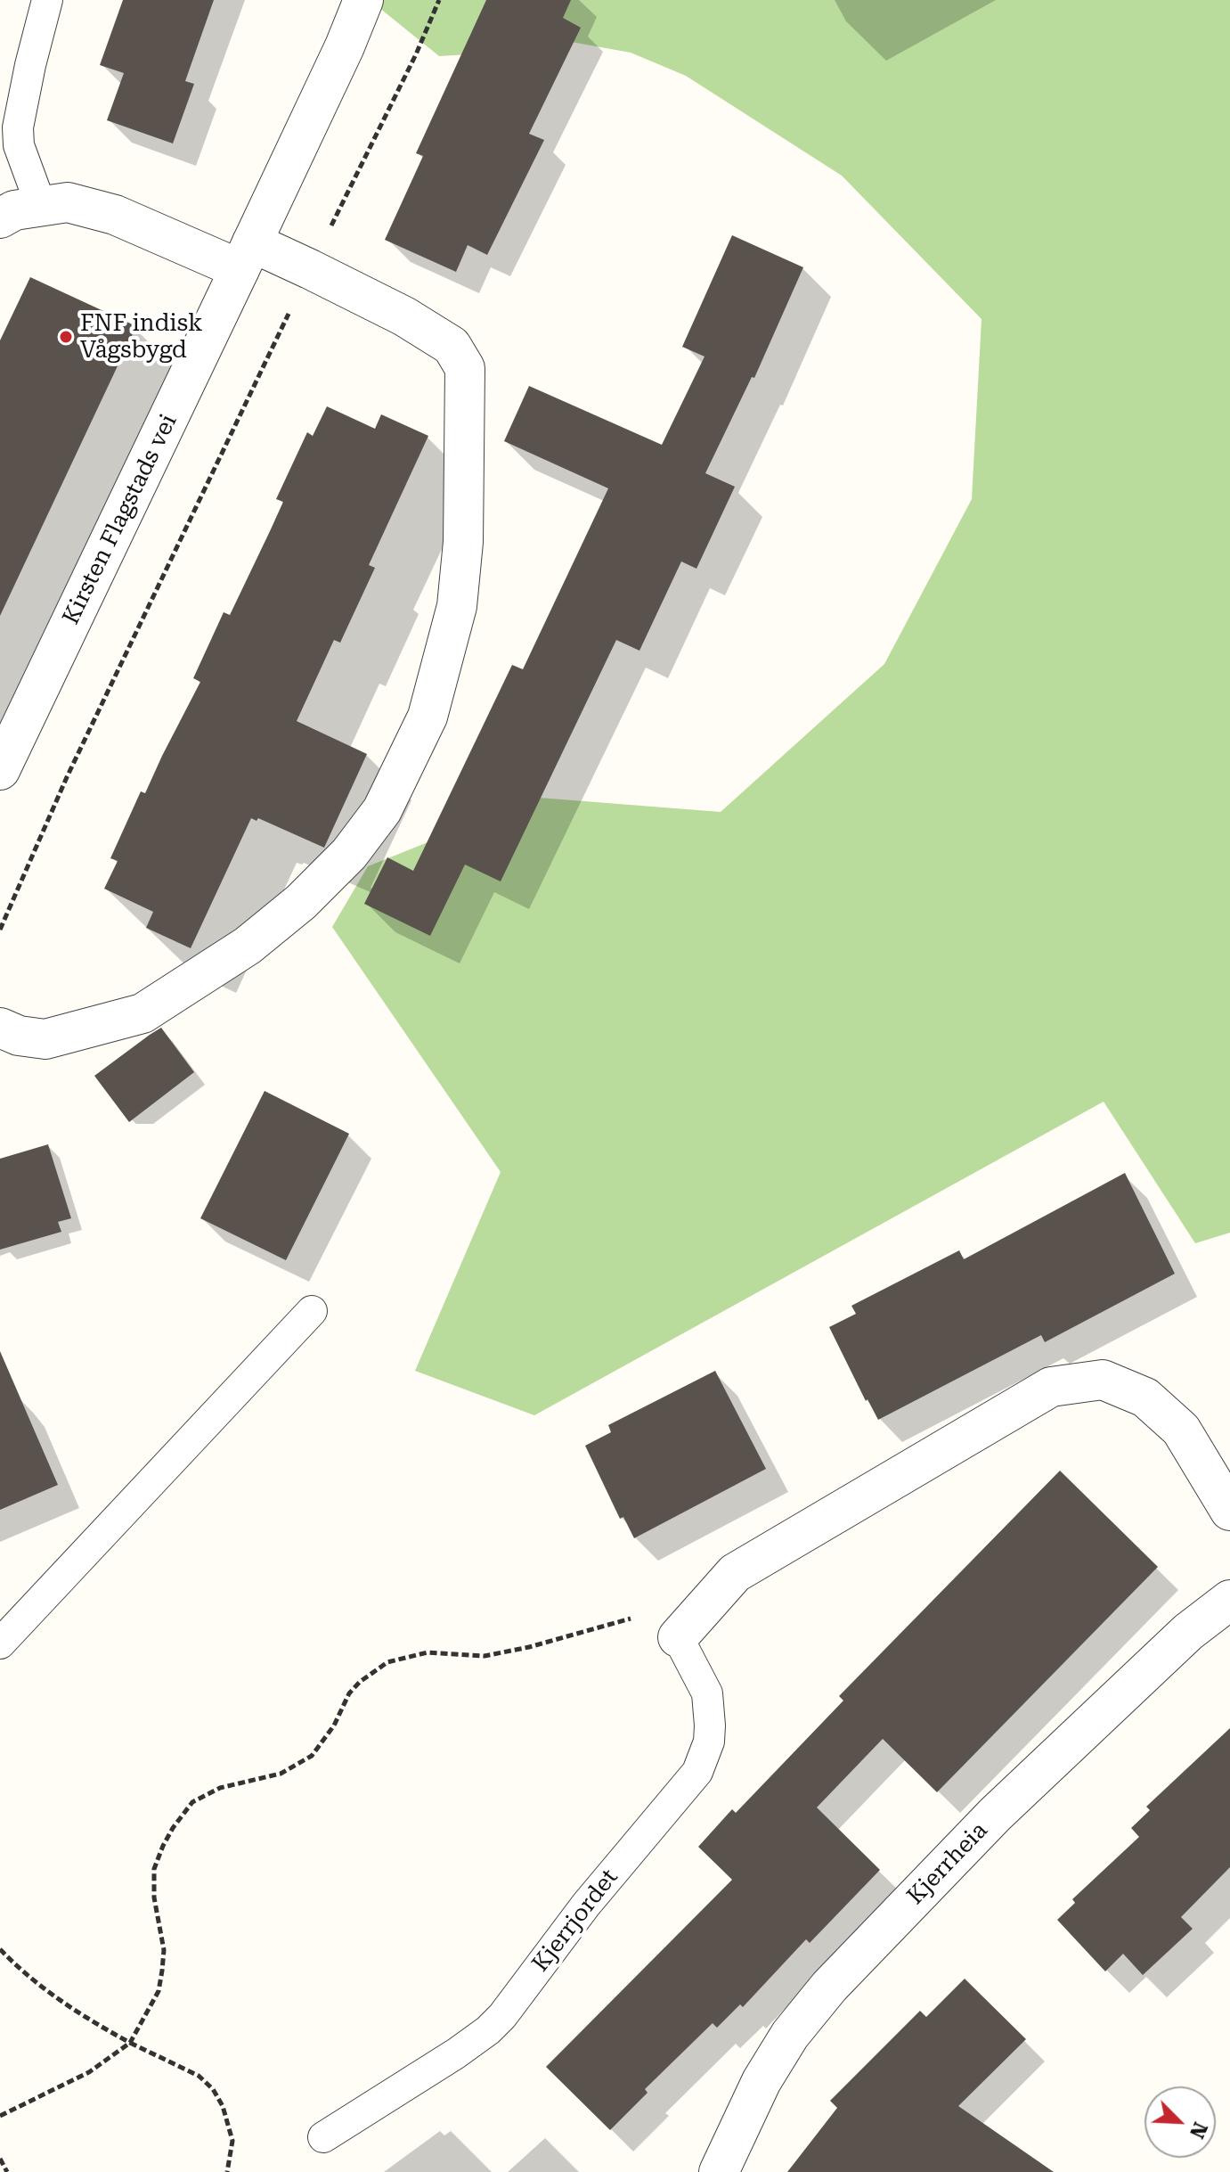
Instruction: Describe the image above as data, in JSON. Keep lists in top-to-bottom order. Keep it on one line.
{"streets":{"street":["Kirsten Flagstads vei","Kjerrheia"],"lane":["Kjerrjordet"]},"places":["FNF indisk Vågsbygd"],"north":"bottom right"}
